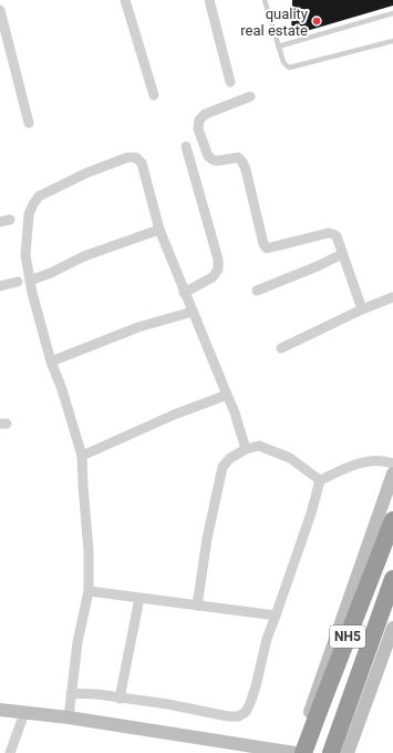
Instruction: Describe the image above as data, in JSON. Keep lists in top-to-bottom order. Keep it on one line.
{"streets":{"highway":["NH5"]},"places":["quality real estate"]}
